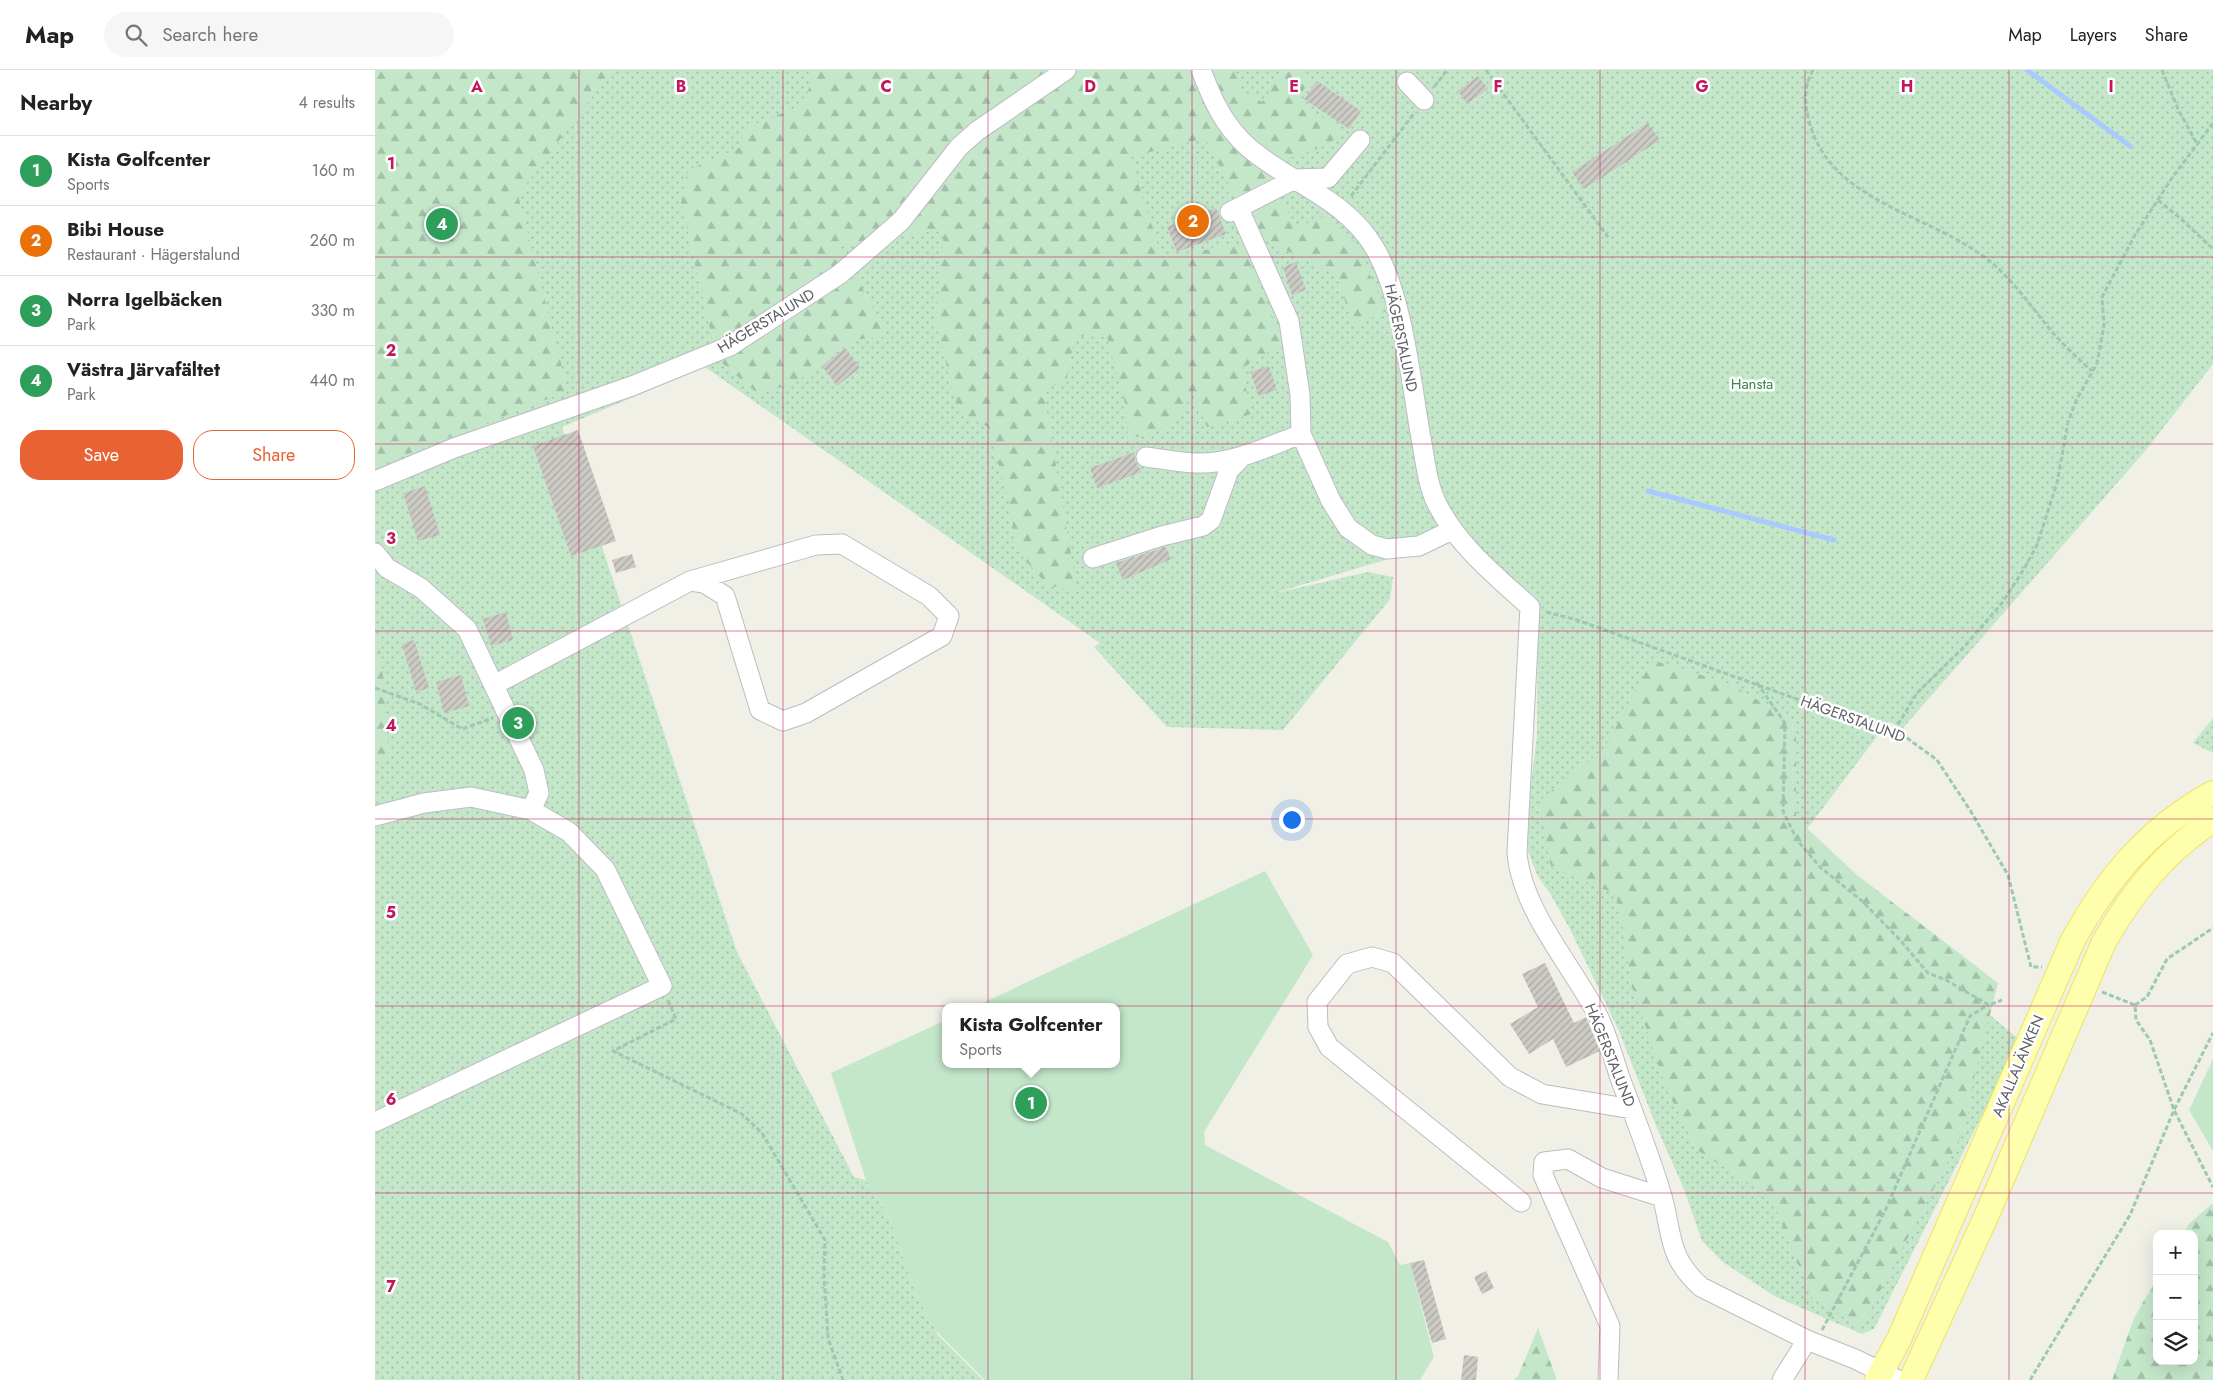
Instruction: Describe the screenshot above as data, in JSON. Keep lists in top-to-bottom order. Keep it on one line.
{"streets":{"main road":["AKALLALÄNKEN"],"street":["HÄGERSTALUND"]},"crossings":[["HÄGERSTALUND","AKALLALÄNKEN"]],"parks":["Hansta"],"page":{"header":"Map","search":"Search here","nav":["Map","Layers","Share"],"heading":["Nearby","4 results"],"list":[{"mark":"1","name":"Kista Golfcenter","note":"Sports","value":"160 m"},{"mark":"2","name":"Bibi House","note":"Restaurant · Hägerstalund","value":"260 m"},{"mark":"3","name":"Norra Igelbäcken","note":"Park","value":"330 m"},{"mark":"4","name":"Västra Järvafältet","note":"Park","value":"440 m"}],"pins":["2","4","3","1"],"buttons":["Save","Share"],"popup":["Kista Golfcenter","Sports"],"map_buttons":["+","−"]},"grid":{"columns":["A","B","C","D","E","F","G","H","I"],"rows":["1","2","3","4","5","6","7"]}}
